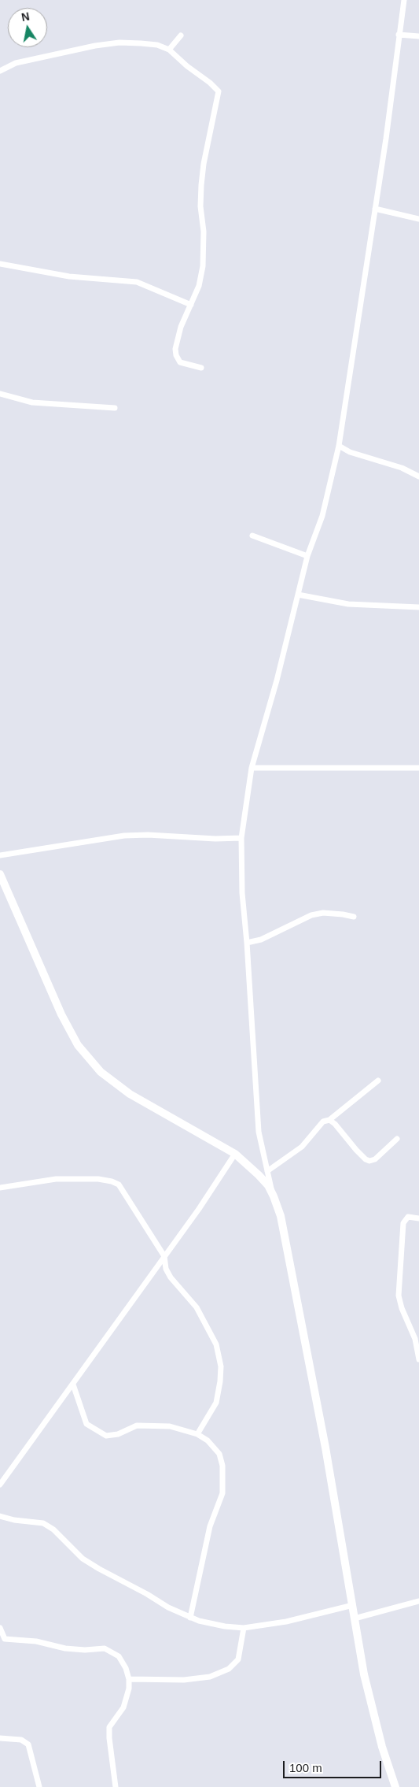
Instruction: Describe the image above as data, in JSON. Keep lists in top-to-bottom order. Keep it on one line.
{"scale_bar":"100 m","north":"top"}
